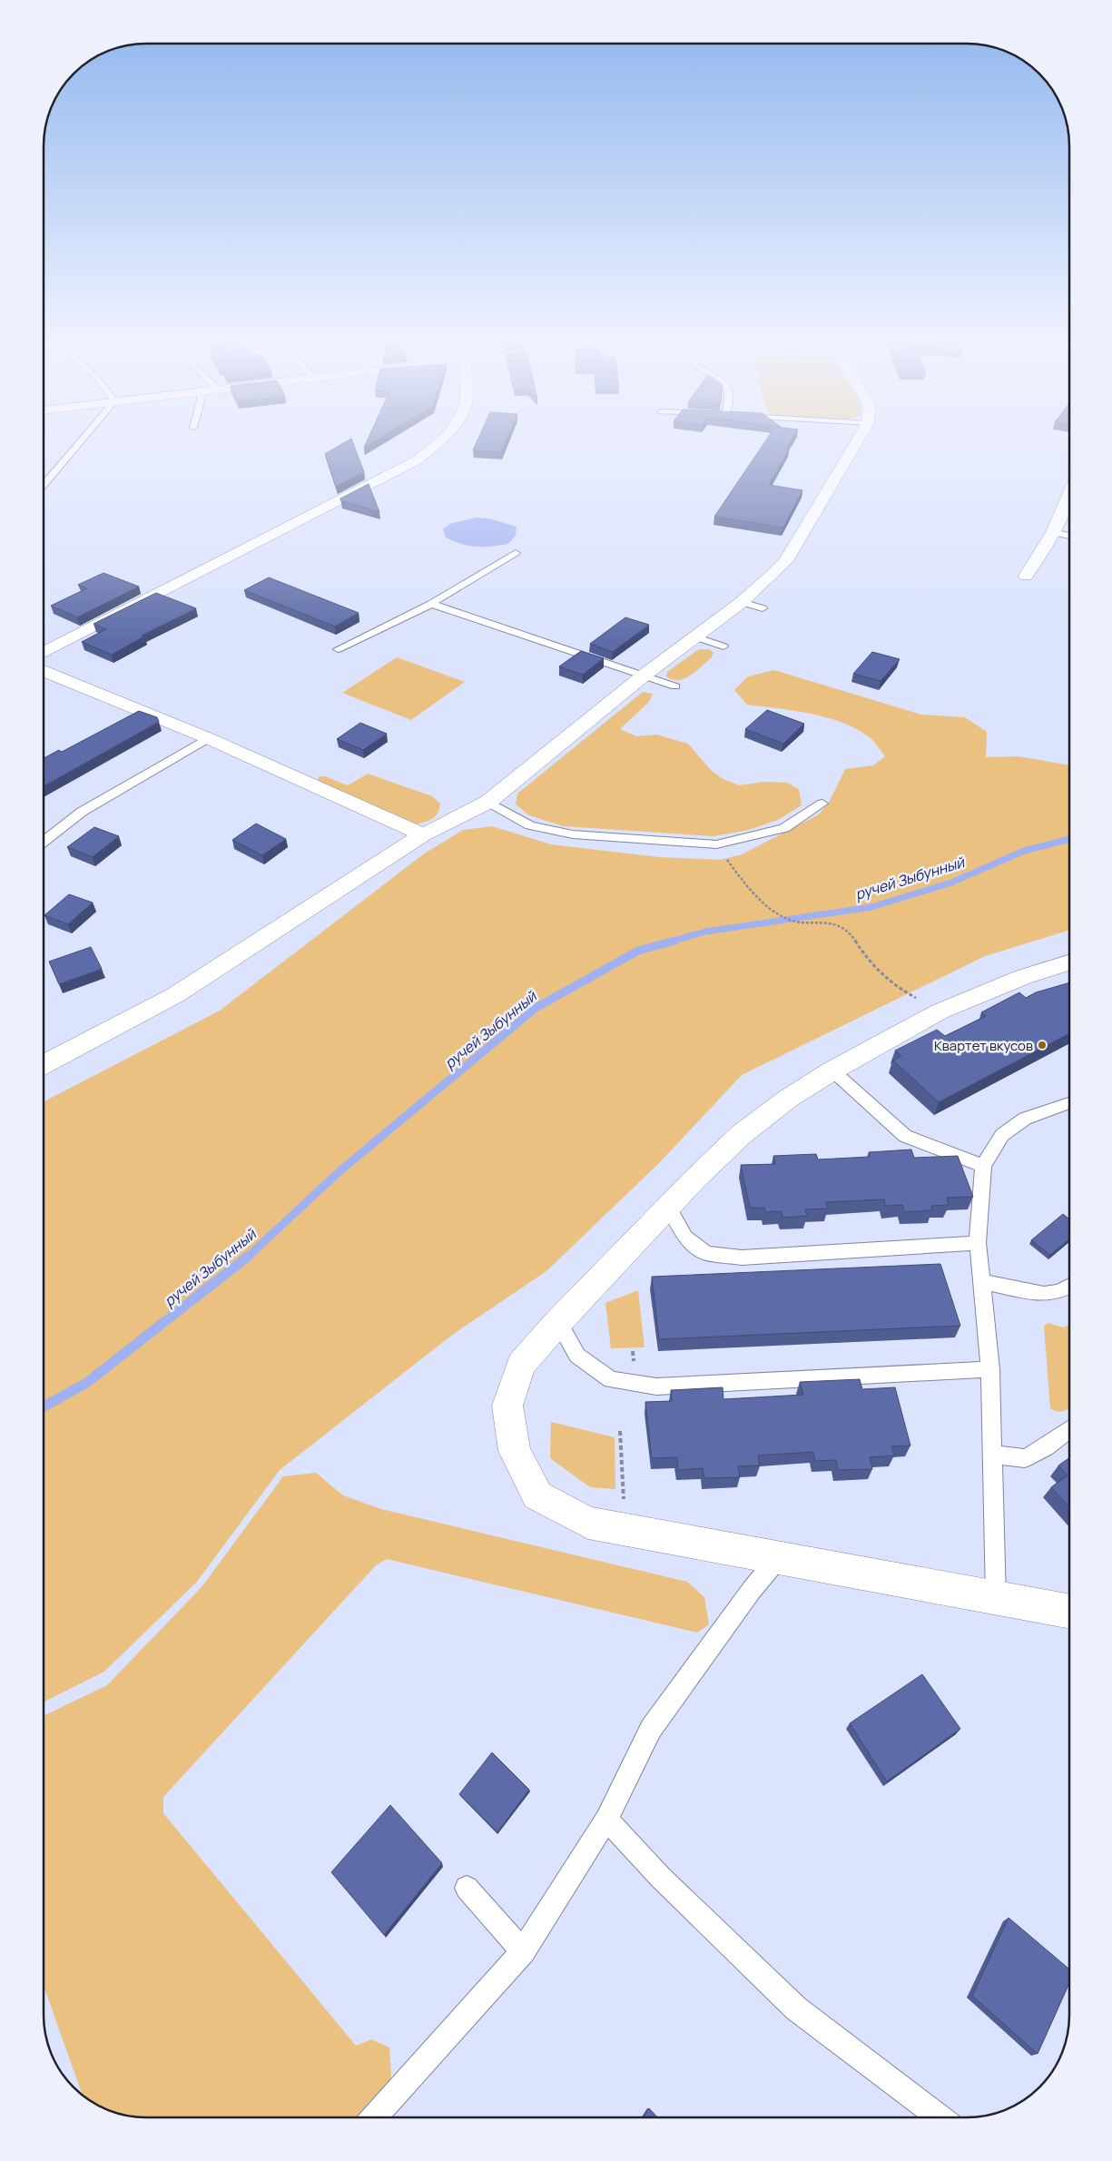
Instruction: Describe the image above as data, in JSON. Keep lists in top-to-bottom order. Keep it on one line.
{"water":["ручей Зыбунный"],"places":["Квартет вкусов"]}
